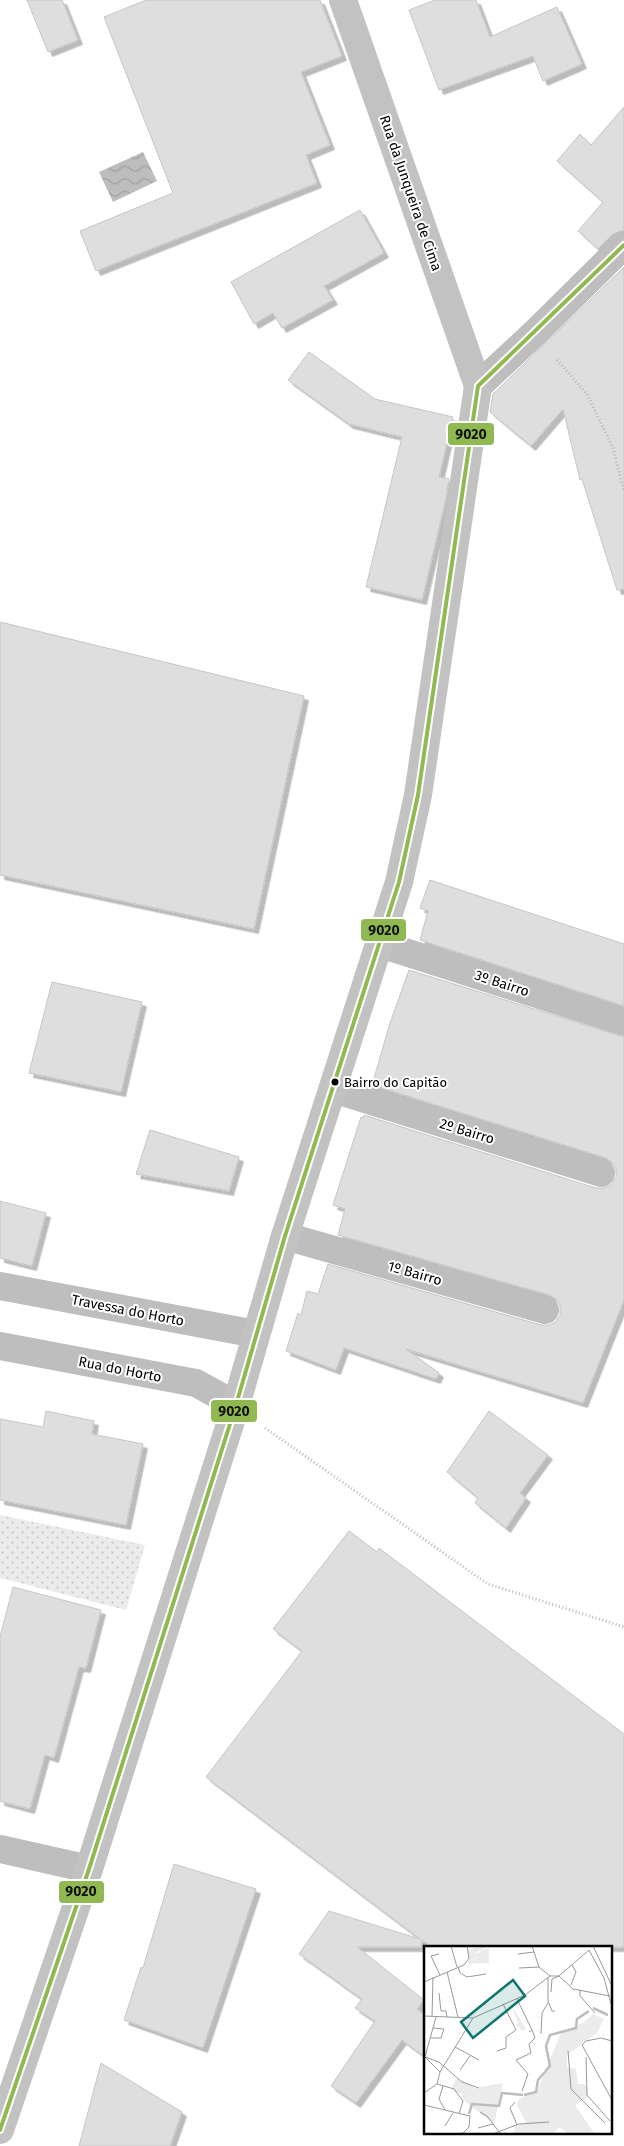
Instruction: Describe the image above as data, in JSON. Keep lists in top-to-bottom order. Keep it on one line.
{"streets":{"main road":["Rua da Junqueira de Cima"],"street":["3º Bairro","2º Bairro","1º Bairro","Travessa do Horto","Rua do Horto"]},"places":["Bairro do Capitão"],"lines":["transit line 9020"]}
